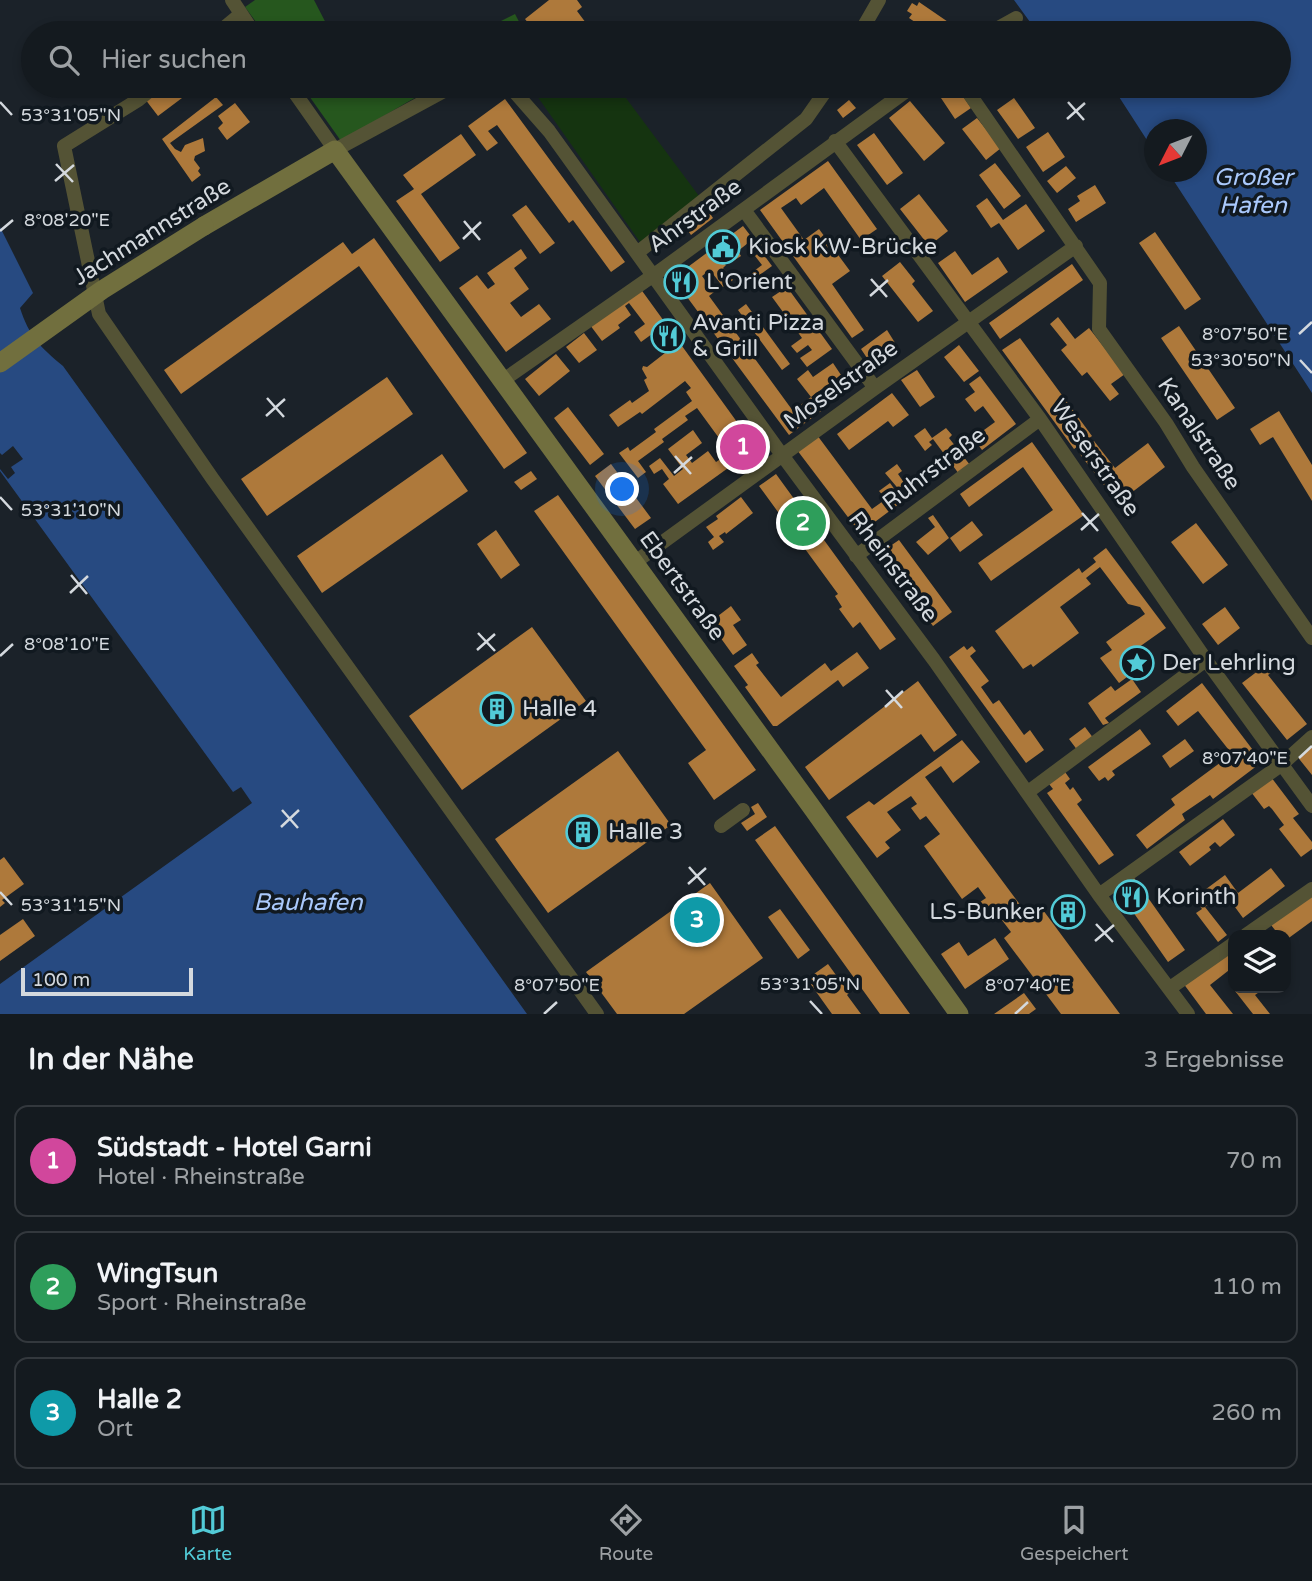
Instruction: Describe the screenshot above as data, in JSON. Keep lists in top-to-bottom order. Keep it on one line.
{"streets":{"street":["Ahrstraße","Jachmannstraße","Moselstraße","Kanalstraße","Weserstraße","Ruhrstraße","Rheinstraße","Ebertstraße"]},"crossings":[["Ahrstraße","Weserstraße"],["Ahrstraße","Rheinstraße"],["Ahrstraße","Ebertstraße"],["Jachmannstraße","Ebertstraße"],["Moselstraße","Kanalstraße"],["Moselstraße","Weserstraße"],["Moselstraße","Rheinstraße"],["Moselstraße","Ebertstraße"],["Weserstraße","Ruhrstraße"],["Ruhrstraße","Rheinstraße"]],"water":["Großer Hafen","Bauhafen"],"places":{"public building":["Kiosk KW-Brücke"],"restaurant":["L'Orient","Avanti Pizza & Grill","Korinth"],"place":["Der Lehrling"],"building":["Halle 4","Halle 3","LS-Bunker"]},"scale_bar":"100 m","north":"bottom left","page":{"search":"Hier suchen","pins":["1","2","3"],"scale":"100 m","heading":["In der Nähe","3 Ergebnisse"],"list":[{"mark":"1","name":"Südstadt - Hotel Garni","note":"Hotel · Rheinstraße","value":"70 m"},{"mark":"2","name":"WingTsun","note":"Sport · Rheinstraße","value":"110 m"},{"mark":"3","name":"Halle 2","note":"Ort","value":"260 m"}],"nav":["Karte","Route","Gespeichert"]},"coordinates":["53°31'05\"N","8°08'20\"E","8°07'50\"E","53°30'50\"N","53°31'10\"N","8°08'10\"E","8°07'40\"E","53°31'15\"N"]}
